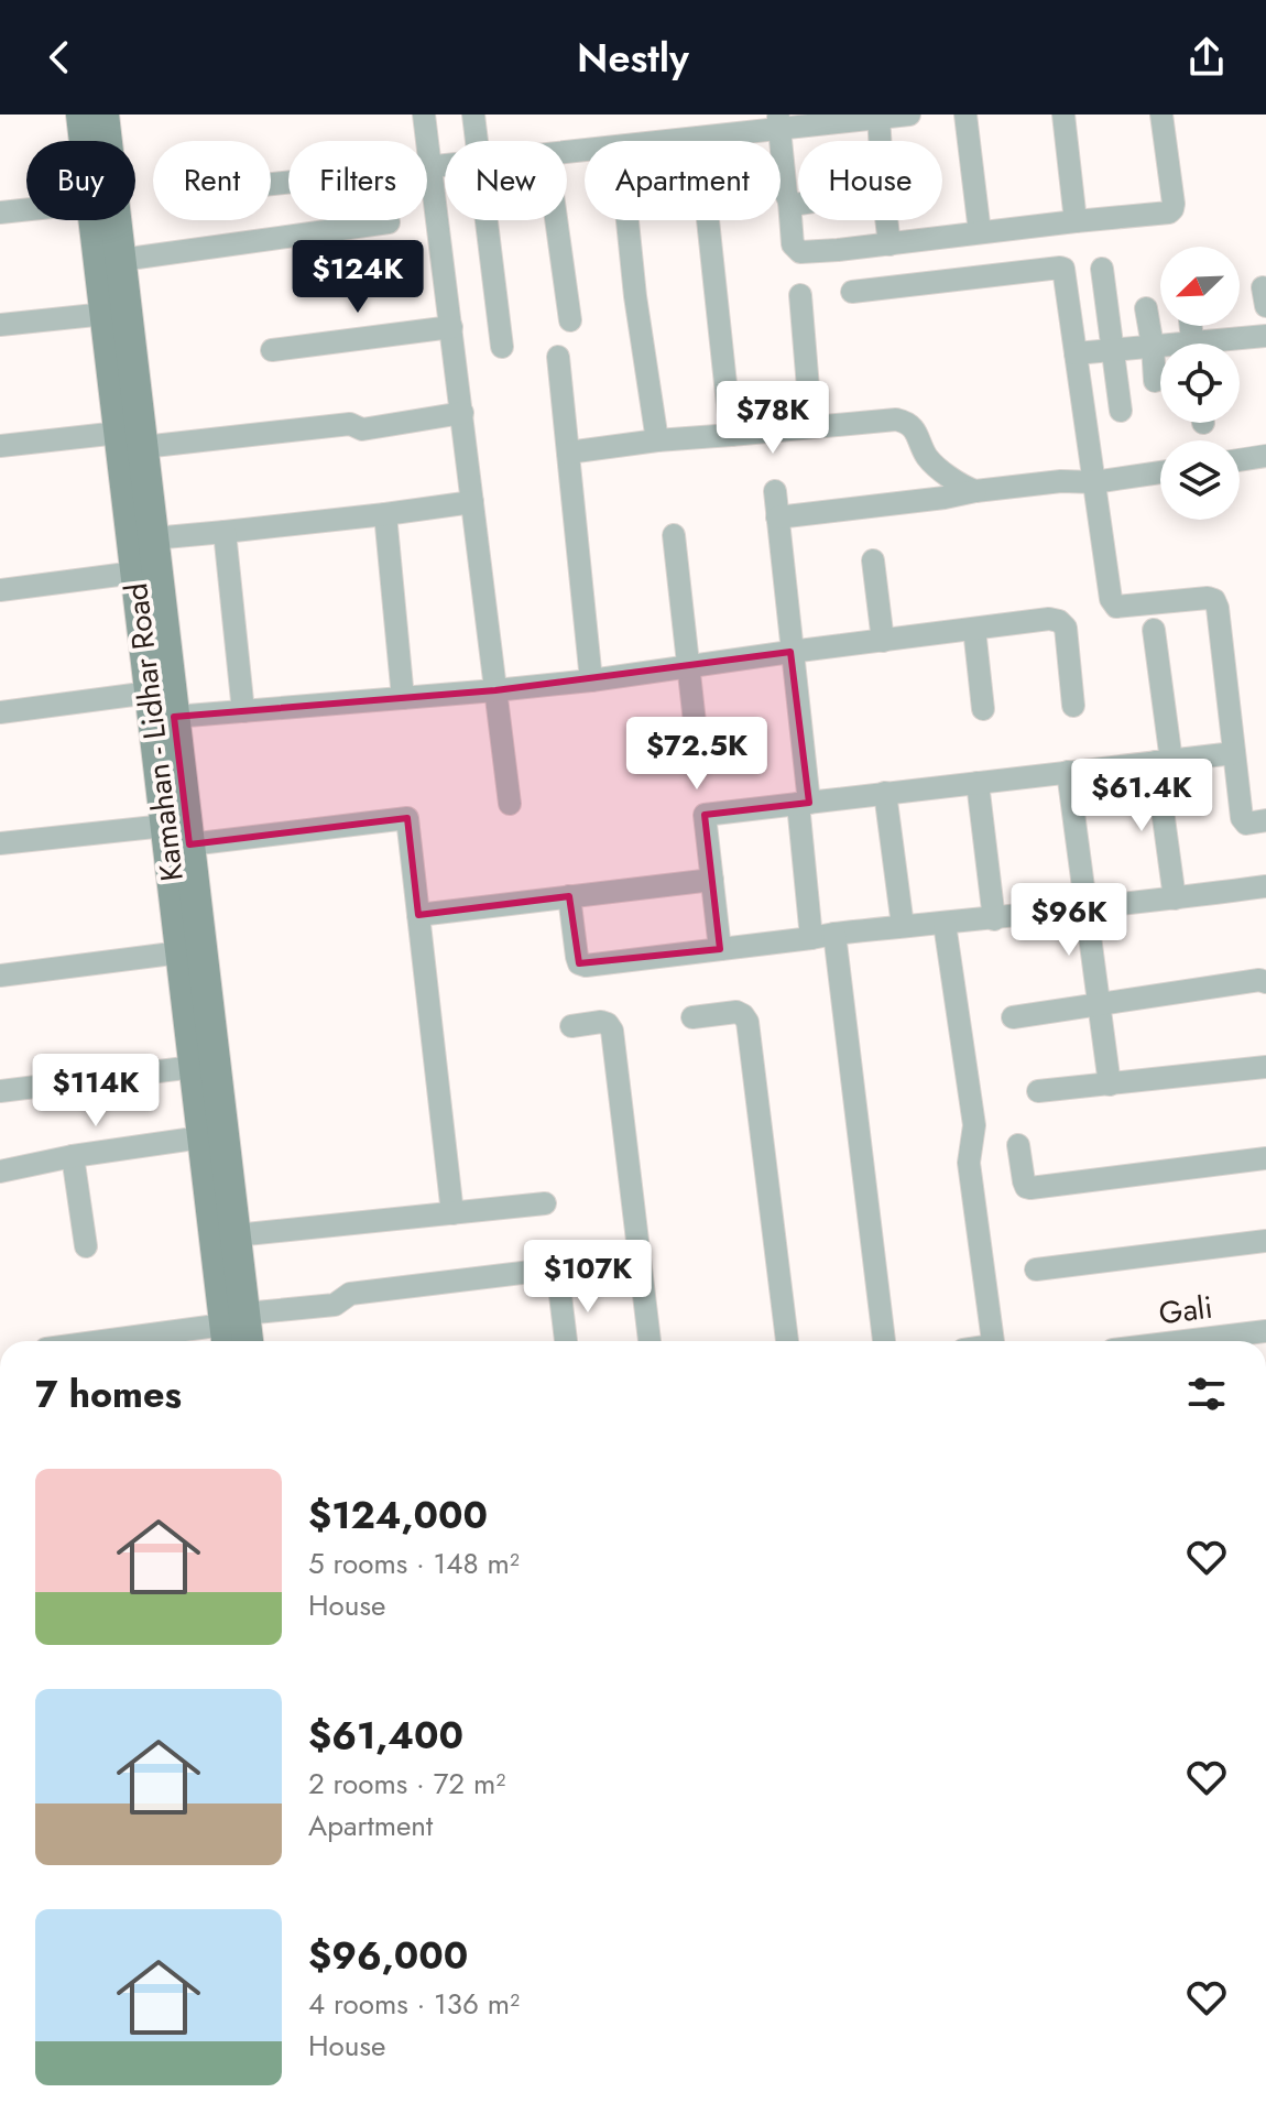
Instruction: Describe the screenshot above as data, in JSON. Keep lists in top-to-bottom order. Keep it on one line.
{"streets":{"main road":["Kamahan - Lidhar Road"],"street":["Gali"]},"north":"bottom left","page":{"header":"Nestly","chip":["Buy","Rent","Filters","New","Apartment","House"],"price":["$124K","$78K","$72.5K","$61.4K","$96K","$114K","$107K"],"heading":"7 homes","list":[{"name":"$124,000","note":"5 rooms · 148 m² · House"},{"name":"$61,400","note":"2 rooms · 72 m² · Apartment"},{"name":"$96,000","note":"4 rooms · 136 m² · House"}]}}
